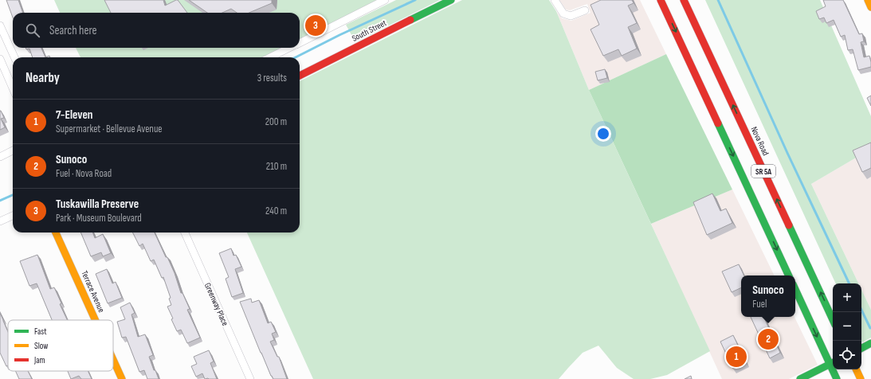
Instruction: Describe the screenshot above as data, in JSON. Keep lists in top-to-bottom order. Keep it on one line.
{"streets":{"main road":["South Street","Nova Road","SR 5A","Terrace Avenue"],"street":["Greenway Place"]},"legend":["Fast","Slow","Jam"],"page":{"search":"Search here","pins":["3","2","1"],"heading":["Nearby","3 results"],"list":[{"mark":"1","name":"7-Eleven","note":"Supermarket · Bellevue Avenue","value":"200 m"},{"mark":"2","name":"Sunoco","note":"Fuel · Nova Road","value":"210 m"},{"mark":"3","name":"Tuskawilla Preserve","note":"Park · Museum Boulevard","value":"240 m"}],"popup":["Sunoco","Fuel"],"map_buttons":["+","−"]}}
